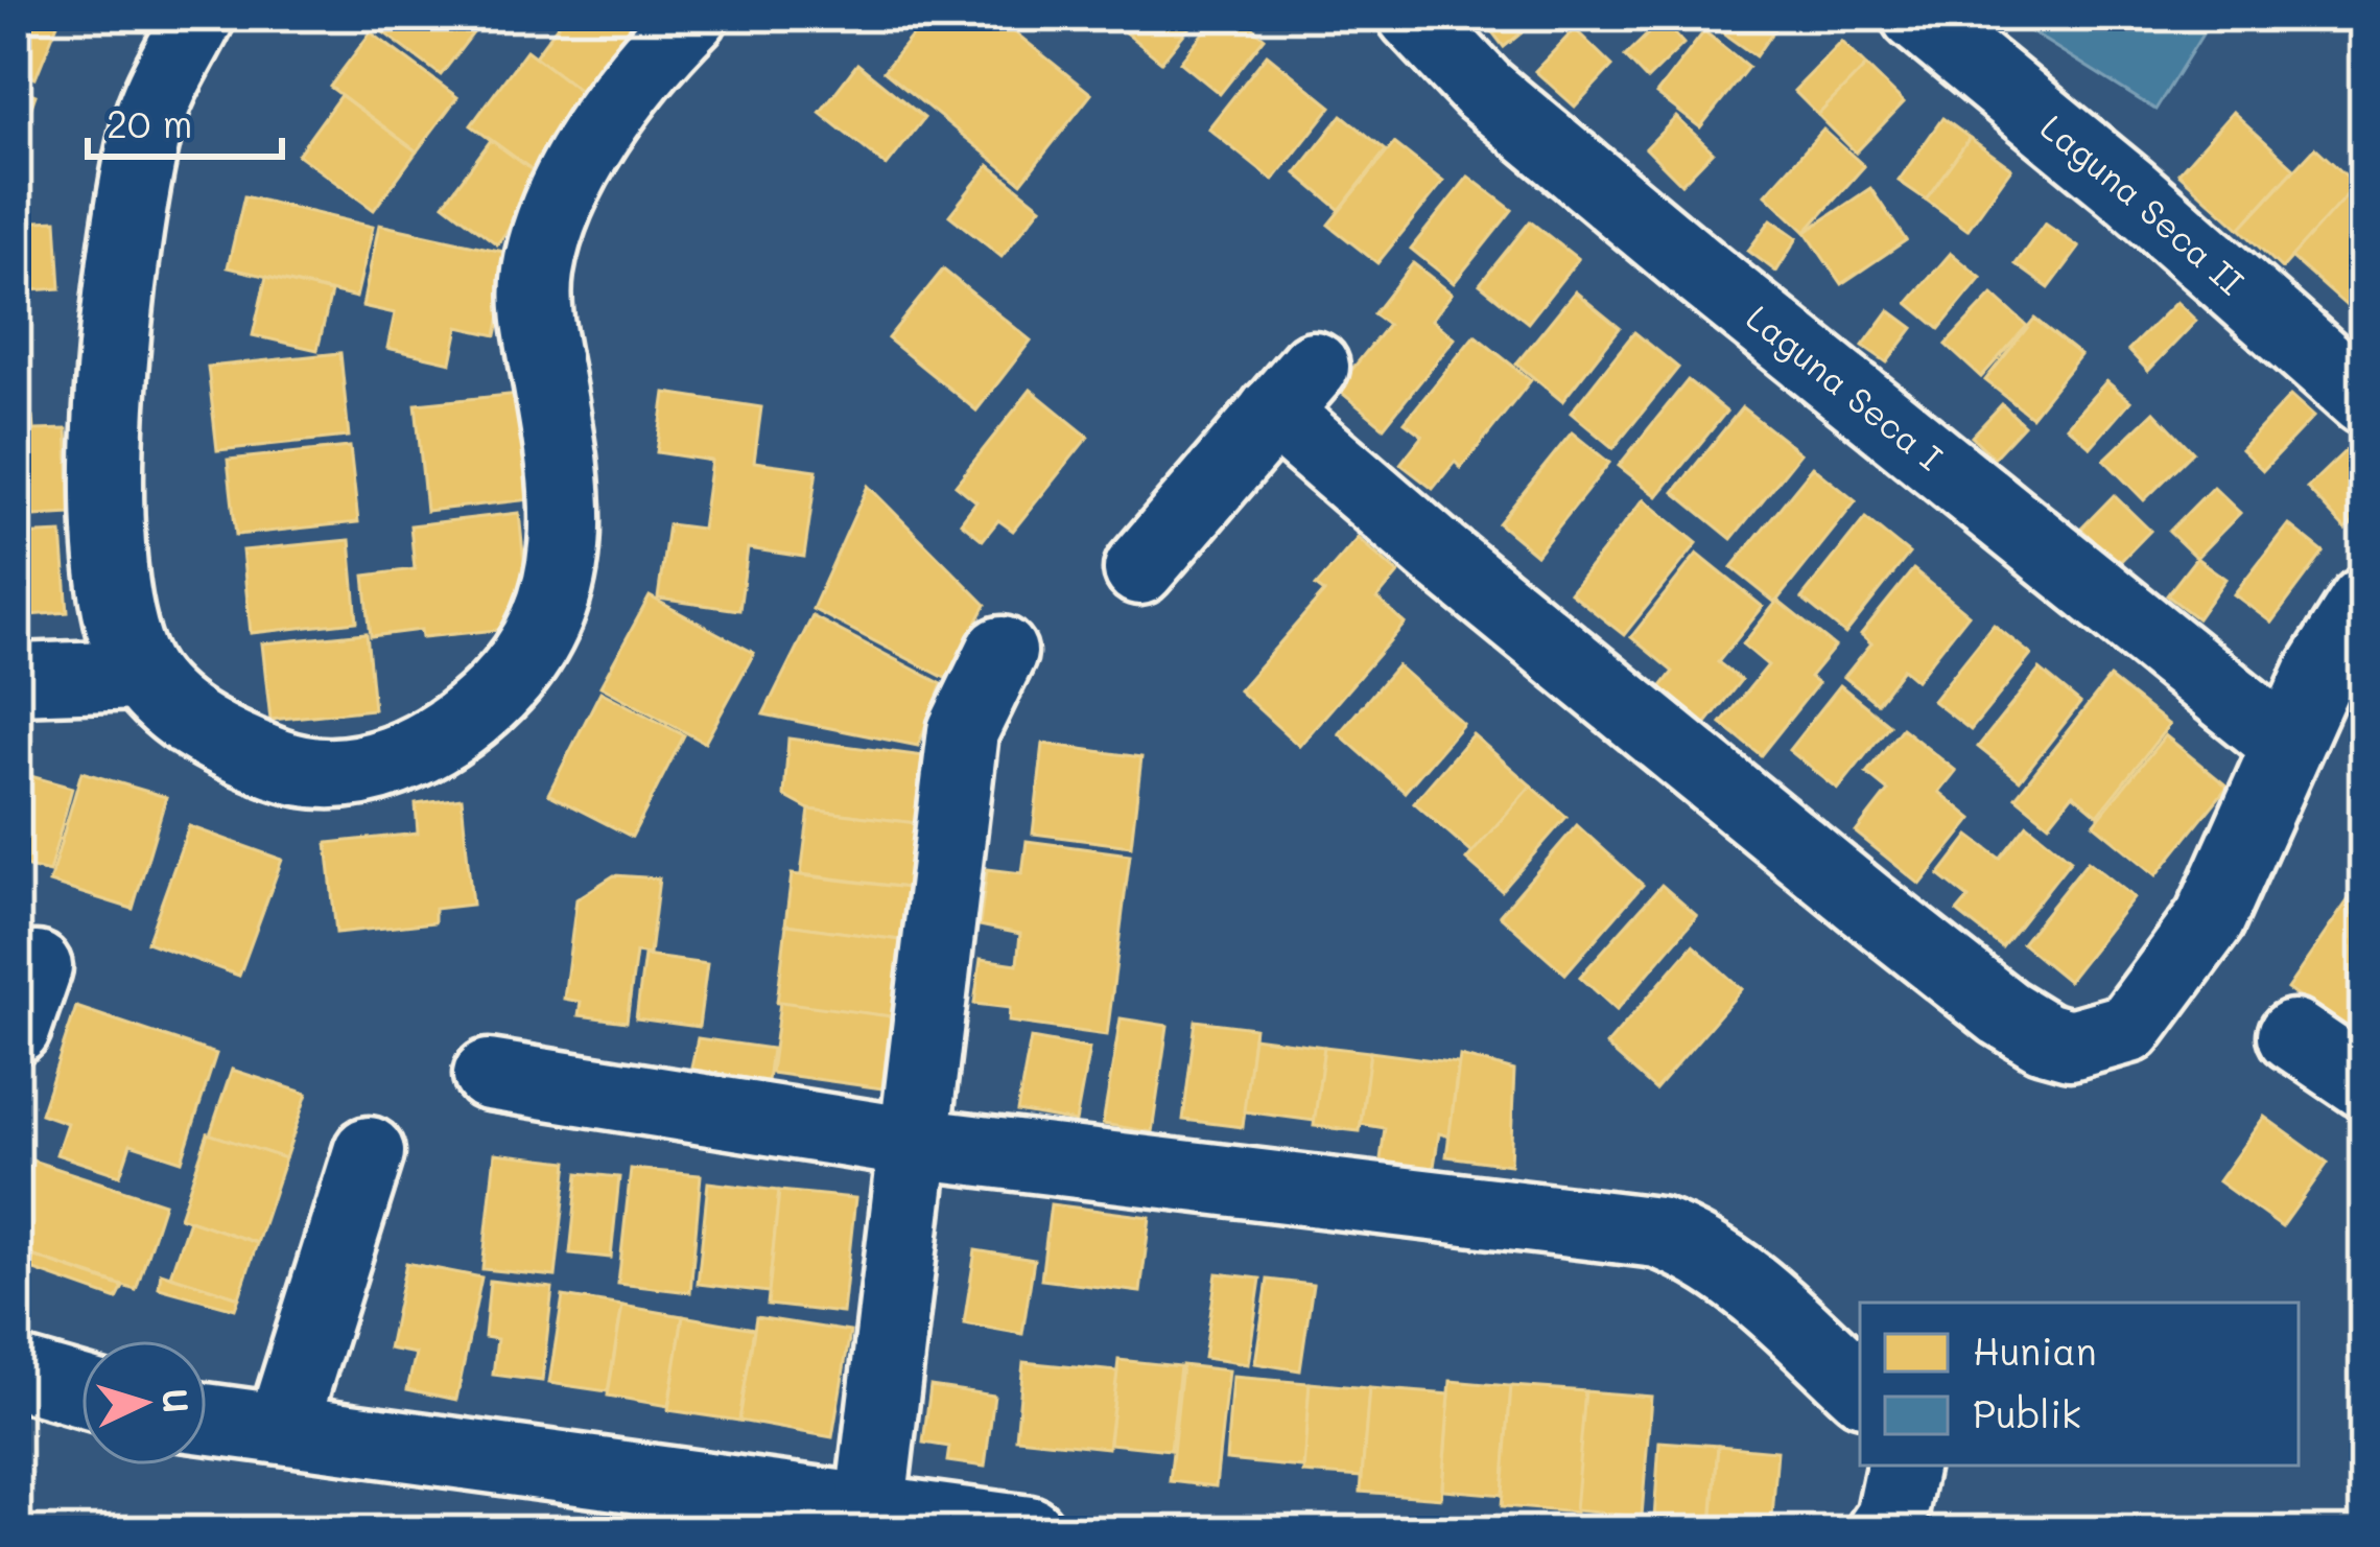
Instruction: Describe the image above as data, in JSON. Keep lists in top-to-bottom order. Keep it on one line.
{"streets":{"street":["Laguna Seca II","Laguna Seca I"]},"legend":["Hunian","Publik"],"scale_bar":"20 m","north":"right"}
